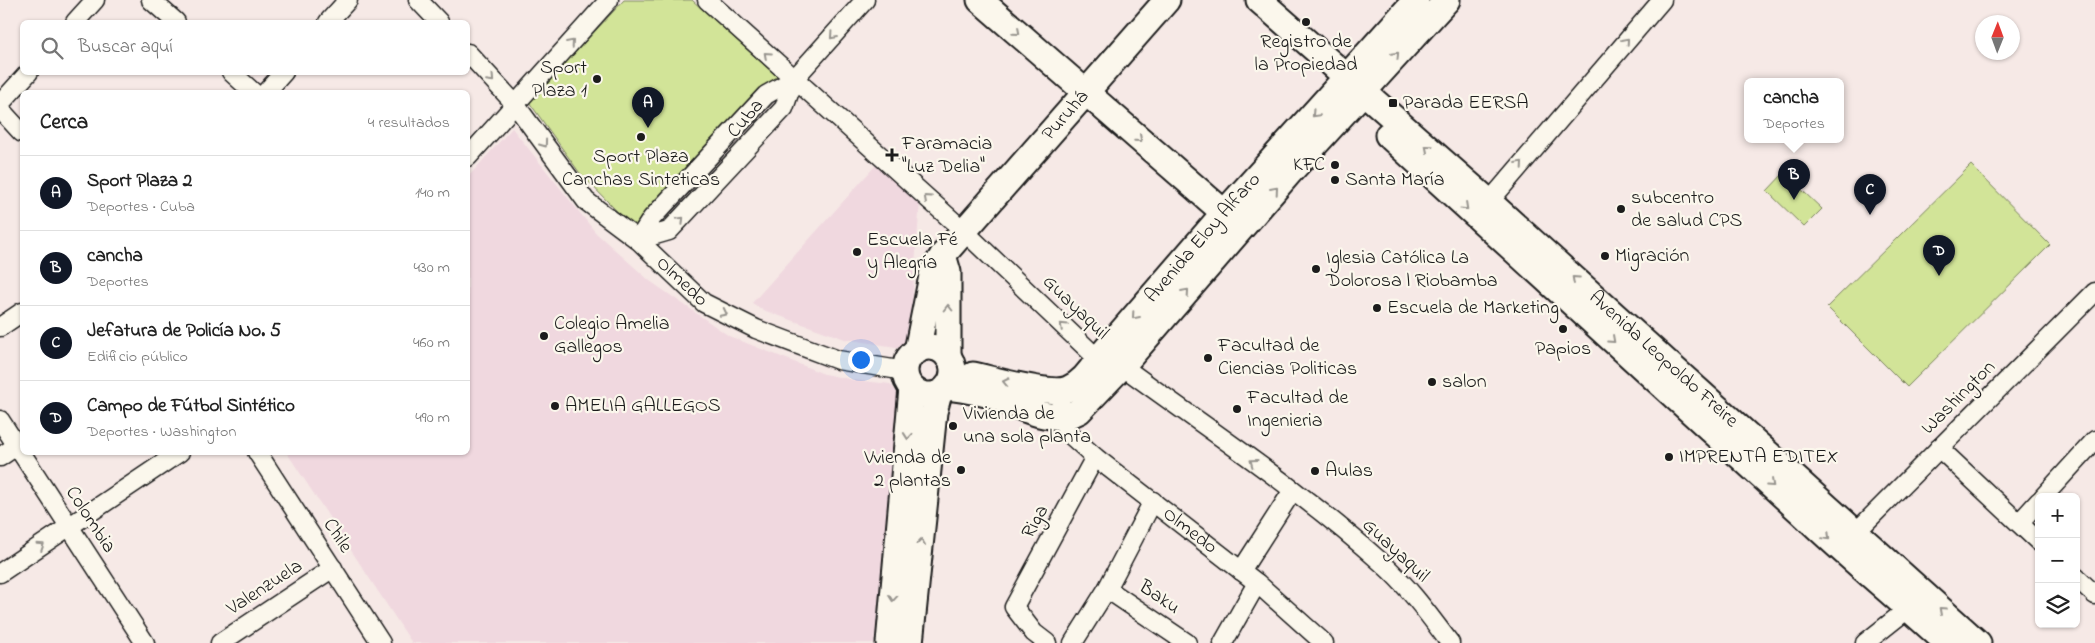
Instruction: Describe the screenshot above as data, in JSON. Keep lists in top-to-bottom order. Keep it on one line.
{"streets":{"main road":["Puruhá","Avenida Eloy Alfaro","Avenida Leopoldo Freire"],"street":["Cuba","Olmedo","Guayaquil","Washington","Colombia","Riga","Chile","Valenzuela","Baku"]},"crossings":[["Puruhá","Olmedo"],["Puruhá","Guayaquil"],["Cuba","Olmedo"],["Cuba","Guayaquil"],["Avenida Eloy Alfaro","Olmedo"],["Avenida Eloy Alfaro","Guayaquil"],["Avenida Eloy Alfaro","Avenida Leopoldo Freire"],["Olmedo","Riga"],["Avenida Leopoldo Freire","Washington"],["Chile","Valenzuela"]],"one_way":["Olmedo","Guayaquil"],"places":{"other":["Registro de la Propiedad","Sport Plaza 1","Sport Plaza Canchas Sinteticas","KFC","Santa María","subcentro de salud CPS","Escuela Fé y Alegría","Migración","Iglesia Católica La Dolorosa | Riobamba","Escuela de Marketing","Papios","Colegio Amelia Gallegos","Facultad de Ciencias Politicas","salon","AMELIA GALLEGOS","Facultad de Ingenieria","Vivienda de una sola planta","IMPRENTA EDITEX","Vvienda de 2 plantas","Aulas"],"transit":["Parada EERSA"],"health":["Faramacia \"Luz Delia\""]},"north":"top","page":{"search":"Buscar aquí","popup":["cancha","Deportes"],"pins":["A","B","C","D"],"heading":["Cerca","4 resultados"],"list":[{"mark":"A","name":"Sport Plaza 2","note":"Deportes · Cuba","value":"140 m"},{"mark":"B","name":"cancha","note":"Deportes","value":"430 m"},{"mark":"C","name":"Jefatura de Policía No. 5","note":"Edificio público","value":"460 m"},{"mark":"D","name":"Campo de Fútbol Sintético","note":"Deportes · Washington","value":"490 m"}],"map_buttons":["+","−"]}}
